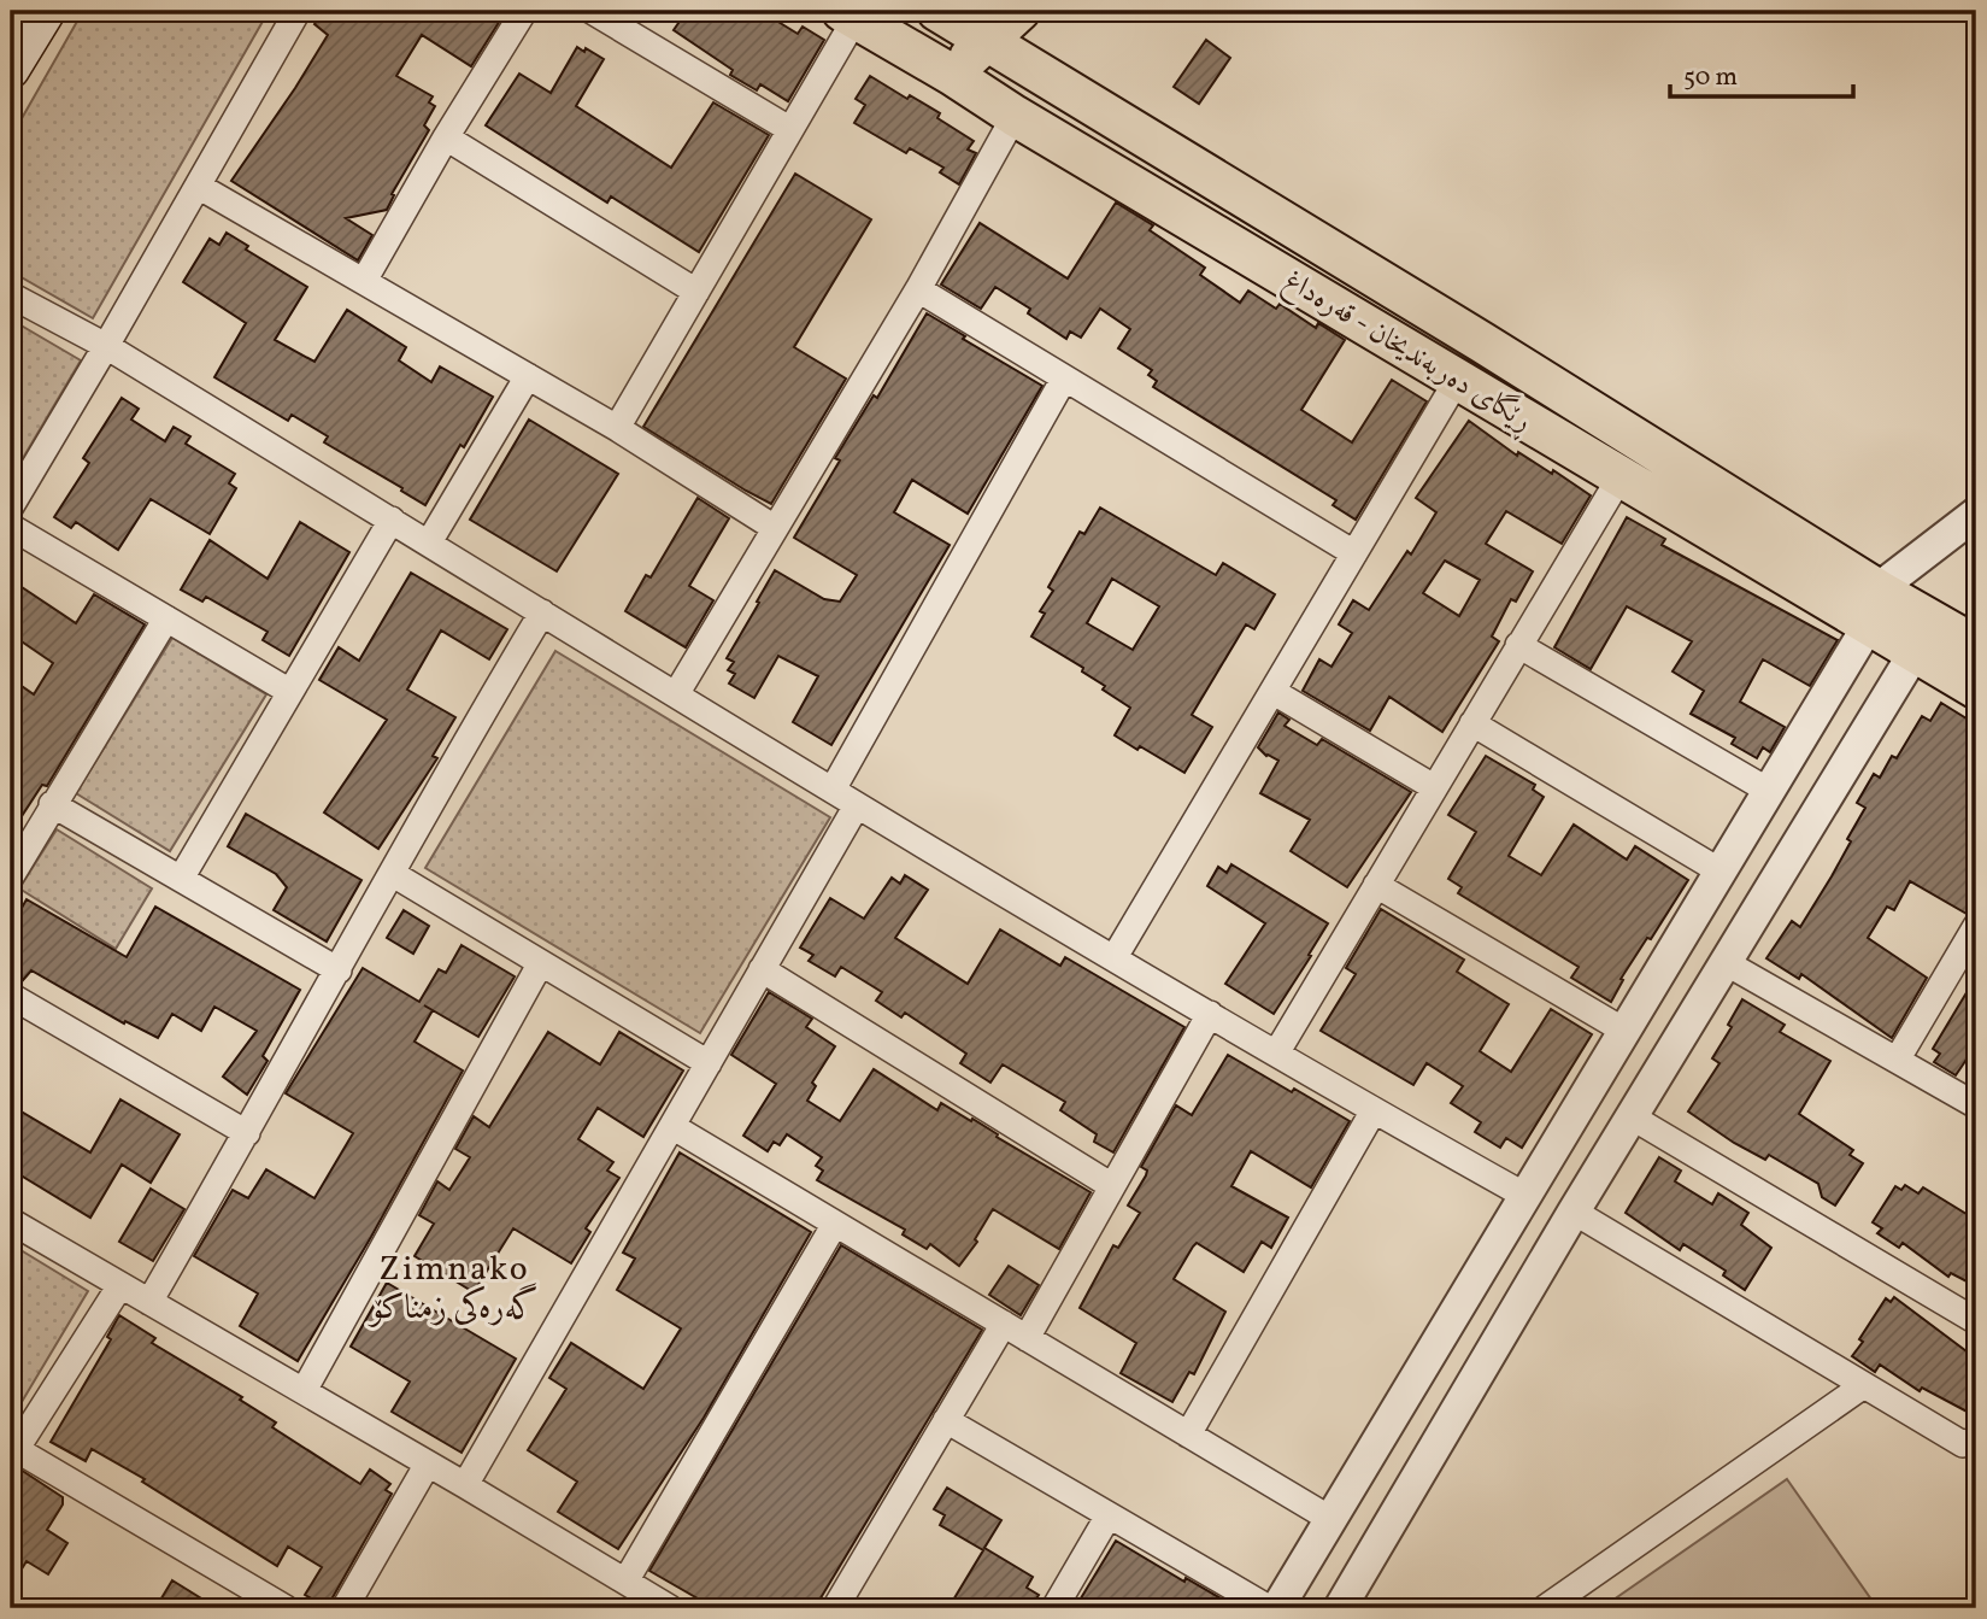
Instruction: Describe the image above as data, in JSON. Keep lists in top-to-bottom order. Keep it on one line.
{"streets":{"main road":["ڕێگای دەربەندیخان - قەرەداغ"]},"districts":["Zimnako گەرەکی زمناکۆ"],"scale_bar":"50 m"}
